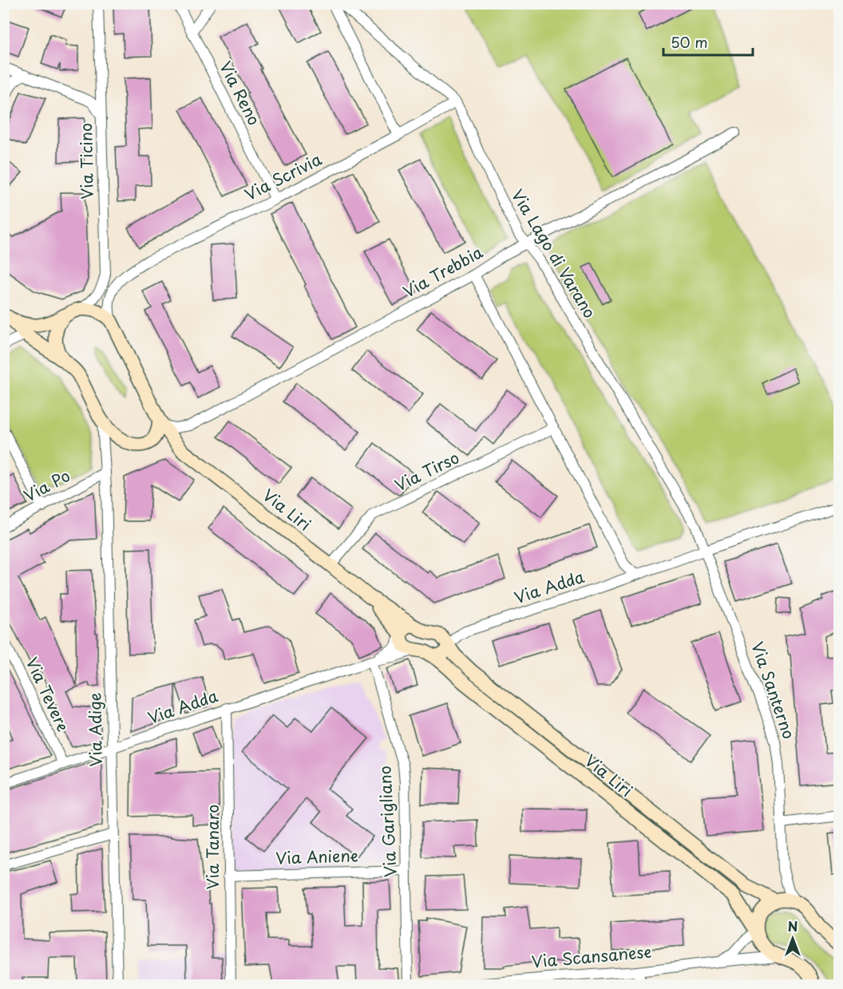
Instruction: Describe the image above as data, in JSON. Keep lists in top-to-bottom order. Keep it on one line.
{"streets":{"main road":["Via Liri","Via Scansanese"],"street":["Via Reno","Via Ticino","Via Scrivia","Via Lago di Varano","Via Trebbia","Via Tirso","Via Po","Via Adda","Via Santerno","Via Tevere","Via Adige","Via Garigliano","Via Tanaro","Via Aniene"]},"crossings":[["Via Reno","Via Scrivia"],["Via Scrivia","Via Lago di Varano"],["Via Scrivia","Via Liri"],["Via Lago di Varano","Via Trebbia"],["Via Lago di Varano","Via Adda"],["Via Lago di Varano","Via Santerno"],["Via Trebbia","Via Liri"],["Via Tirso","Via Liri"],["Via Po","Via Adige"],["Via Liri","Via Adda"],["Via Liri","Via Adige"],["Via Liri","Via Scansanese"],["Via Adda","Via Santerno"],["Via Adda","Via Tevere"],["Via Adda","Via Adige"],["Via Adda","Via Garigliano"],["Via Adda","Via Tanaro"],["Via Garigliano","Via Aniene"],["Via Tanaro","Via Aniene"]],"scale_bar":"50 m","north":"top"}
